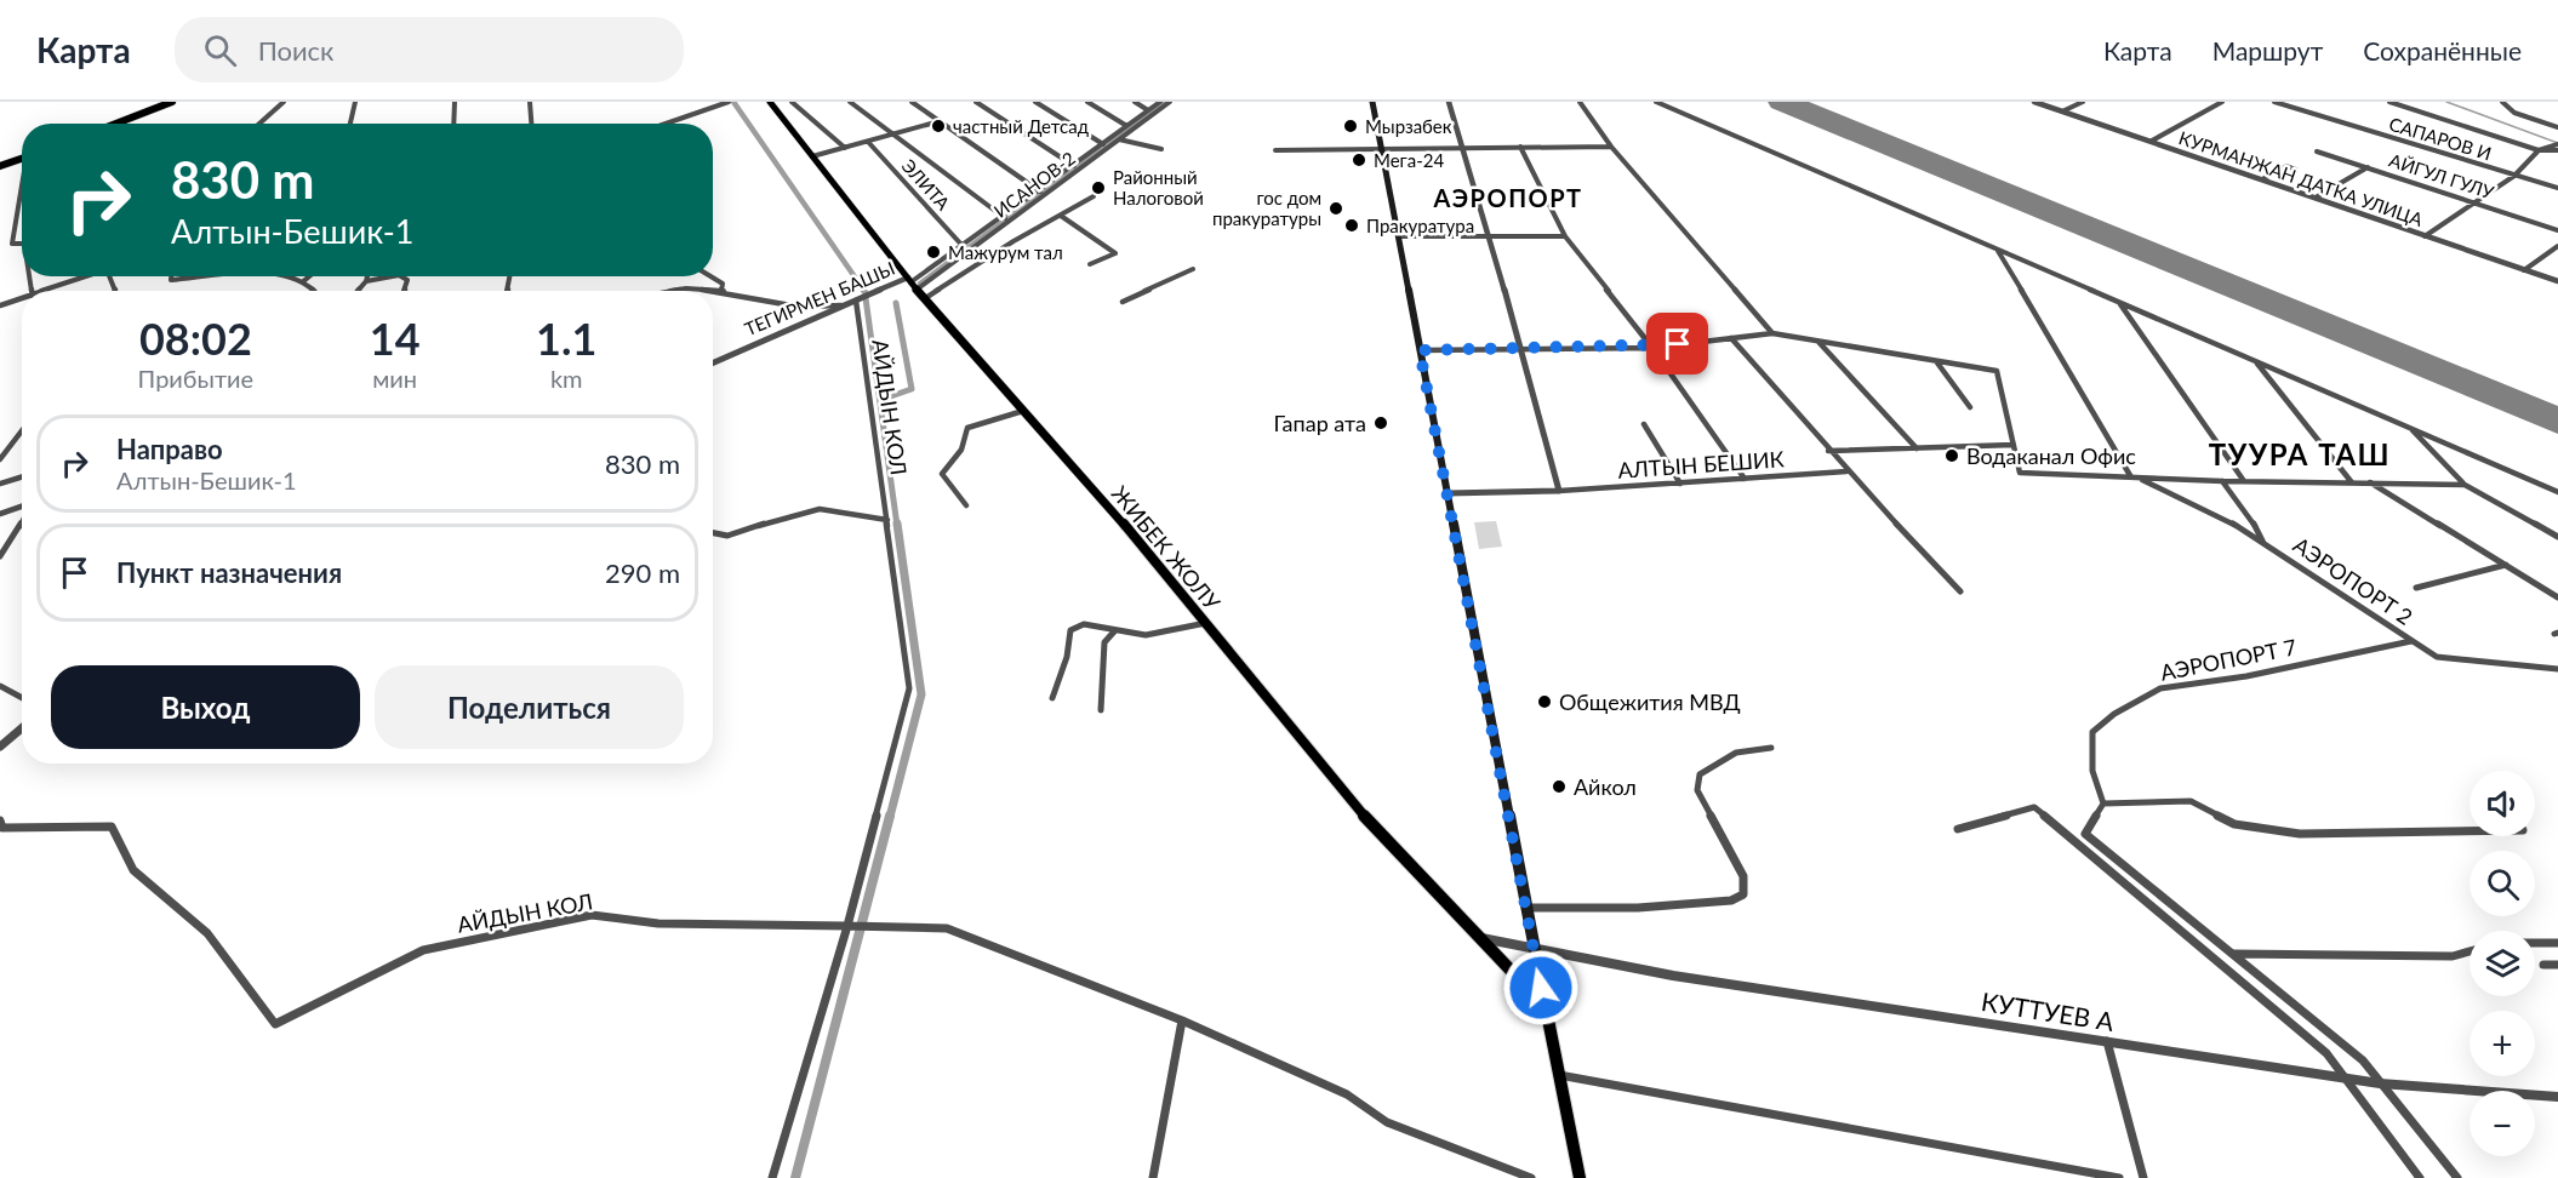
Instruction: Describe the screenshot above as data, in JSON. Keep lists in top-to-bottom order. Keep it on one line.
{"streets":{"main road":["ЖИБЕК ЖОЛУ"],"street":["САПАРОВ И","АЙГУЛ ГУЛУ","КУРМАНЖАН ДАТКА УЛИЦА","ЭЛИТА","ИСАНОВ-2","ТЕГИРМЕН БАШЫ","АЙДЫН КОЛ","АЛТЫН БЕШИК","АЭРОПОРТ 2","АЭРОПОРТ 7","КУТТУЕВ А"]},"crossings":[["ИСАНОВ-2","ТЕГИРМЕН БАШЫ"],["ИСАНОВ-2","ЖИБЕК ЖОЛУ"],["ТЕГИРМЕН БАШЫ","АЙДЫН КОЛ"],["ТЕГИРМЕН БАШЫ","ЖИБЕК ЖОЛУ"],["ЖИБЕК ЖОЛУ","КУТТУЕВ А"],["АЭРОПОРТ 2","АЭРОПОРТ 7"]],"districts":["АЭРОПОРТ","ТУУРА ТАШ"],"places":["частный Детсад","Мырзабек","Мега-24","Районный Налоговой","гос дом пракуратуры","Пракуратура","Мажурум тал","Гапар ата","Водаканал Офис","Общежития МВД","Айкол"],"page":{"header":"Карта","search":"Поиск","nav":["Карта","Маршрут","Сохранённые"],"turn":["830 m","Алтын-Бешик-1"],"eta":["08:02","Прибытие","14","мин","1.1","km"],"list":[{"name":"Направо","note":"Алтын-Бешик-1","value":"830 m"},{"name":"Пункт назначения","value":"290 m"}],"buttons":["Выход","Поделиться"],"map_buttons":["+","−"]}}
